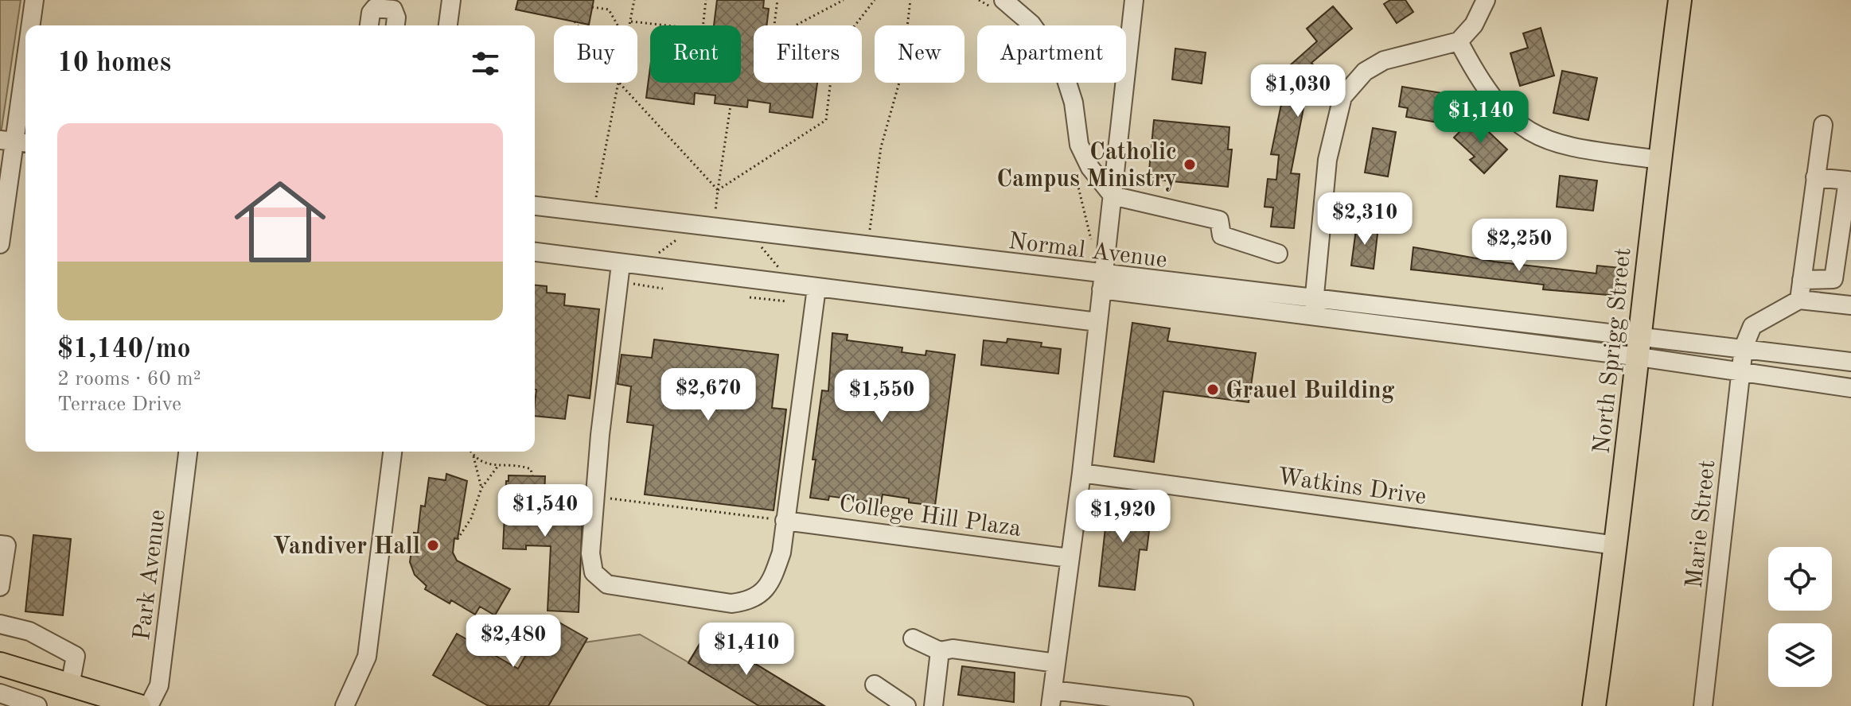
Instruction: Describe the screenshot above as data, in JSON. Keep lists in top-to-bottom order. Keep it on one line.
{"streets":{"main road":["North Sprigg Street"],"street":["Normal Avenue","Watkins Drive","College Hill Plaza","Marie Street","Park Avenue"]},"crossings":[["Normal Avenue","North Sprigg Street"],["North Sprigg Street","Watkins Drive"]],"places":["Catholic Campus Ministry","Grauel Building","Vandiver Hall"],"page":{"chip":["Buy","Rent","Filters","New","Apartment"],"heading":"10 homes","price":["$1,030","$1,140","$2,310","$2,250","$2,670","$1,550","$1,540","$1,920","$2,480","$1,410"],"list":[{"name":"$1,140/mo","note":"2 rooms · 60 m² · Terrace Drive"}]}}
